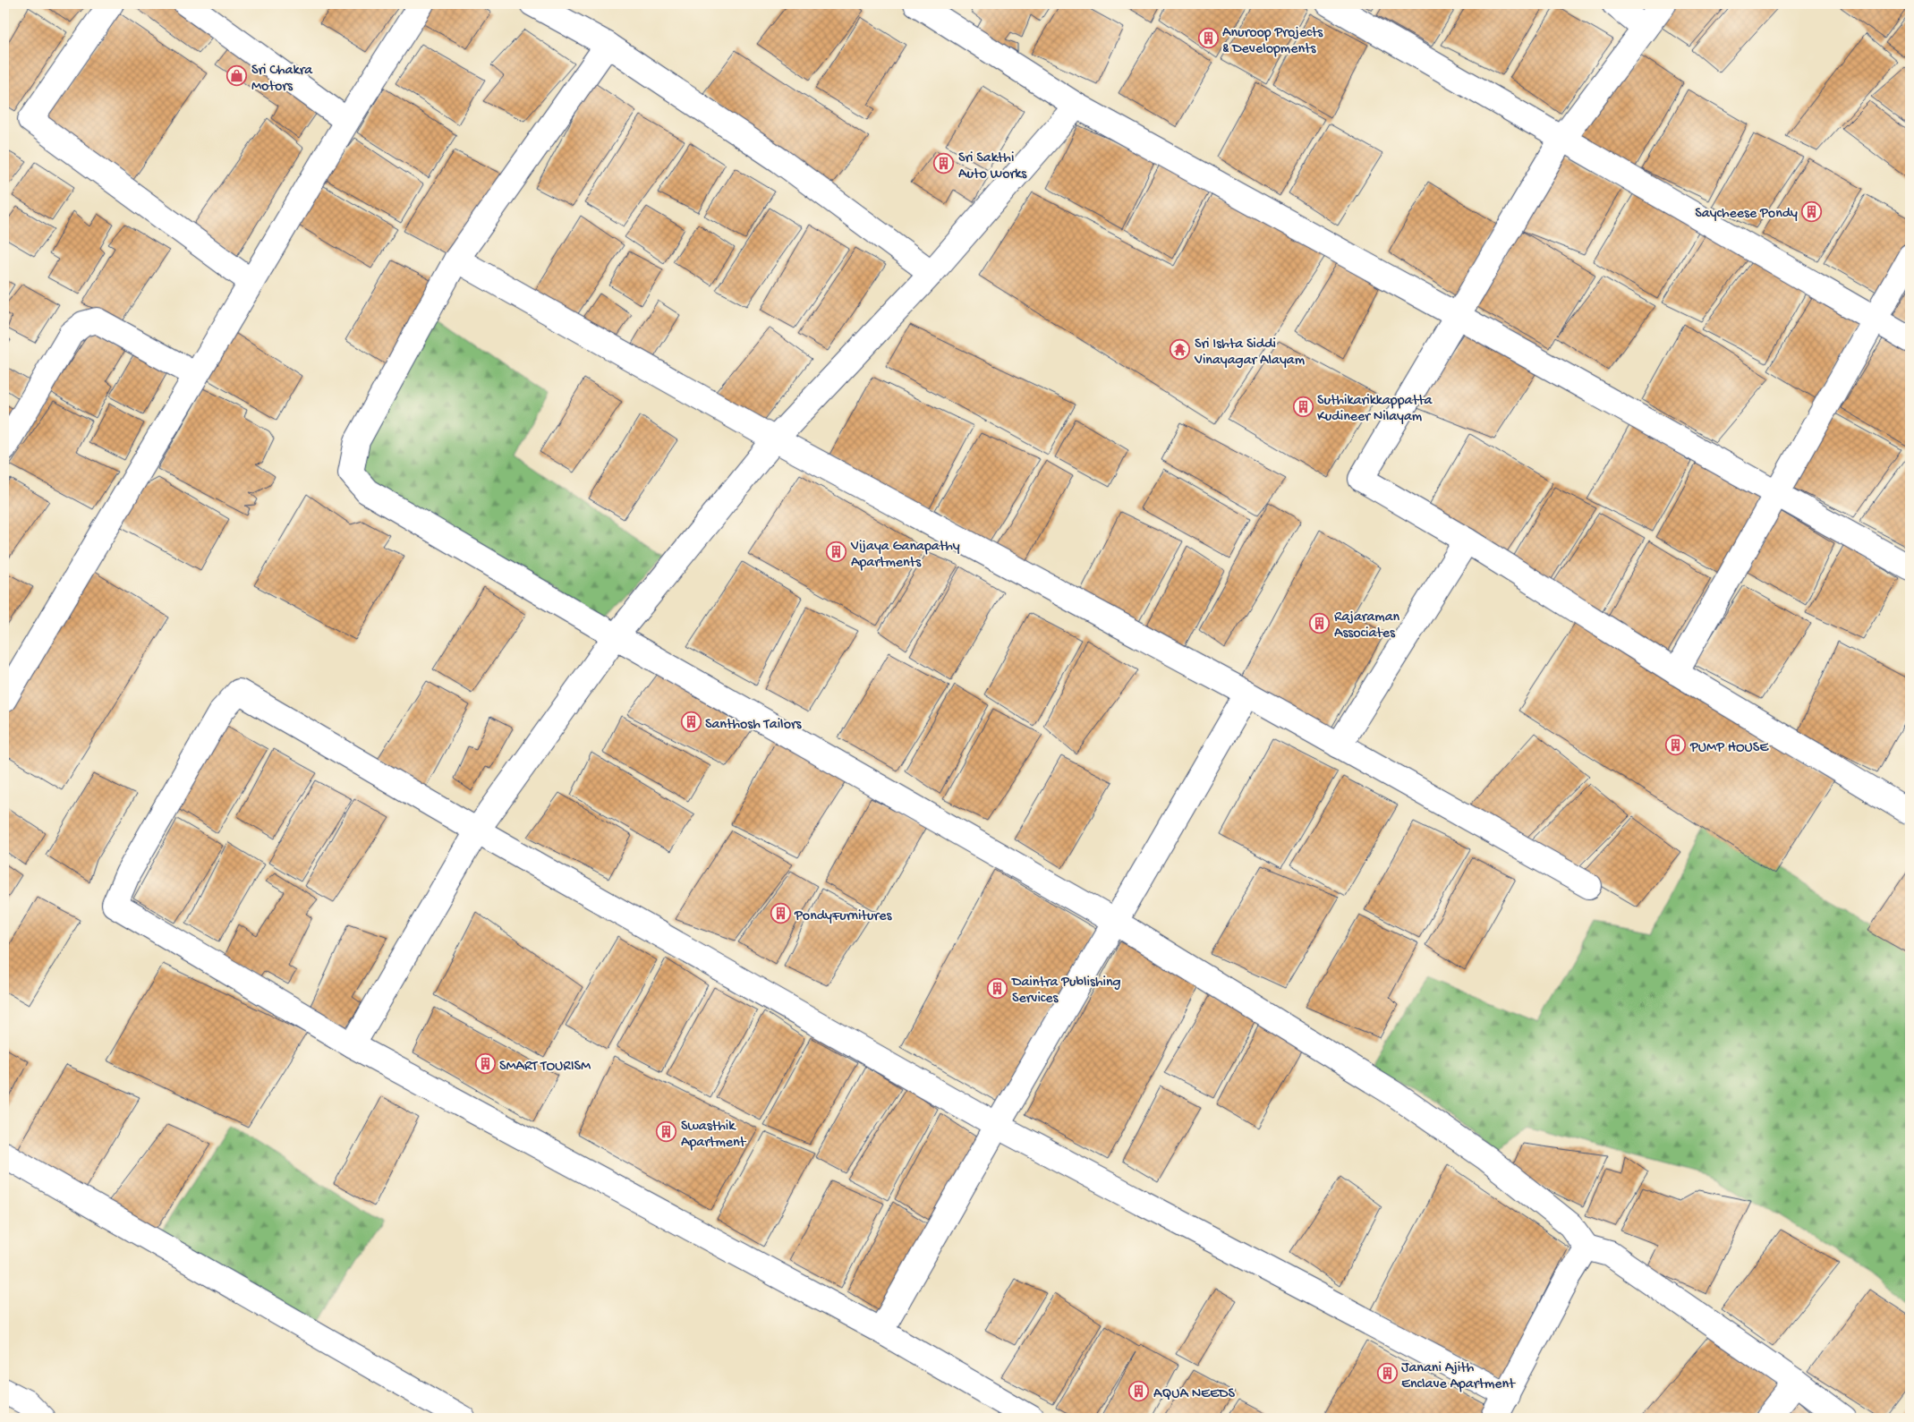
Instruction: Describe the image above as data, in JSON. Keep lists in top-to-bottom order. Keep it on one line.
{"places":{"building":["Anuroop Projects & Developments","Sri Sakthi Auto Works","Saycheese Pondy","Suthikarikkappatta Kudineer Nilayam","Vijaya Ganapathy Apartments","Rajaraman Associates","Santhosh Tailors","PUMP HOUSE","PondyFurnitures","Daintra Publishing Services","SMART TOURISM","Swasthik Apartment","Janani Ajith Enclave Apartment","AQUA NEEDS"],"shop":["Sri Chakra Motors"],"temple":["Sri Ishta Siddi Vinayagar Alayam"]}}
